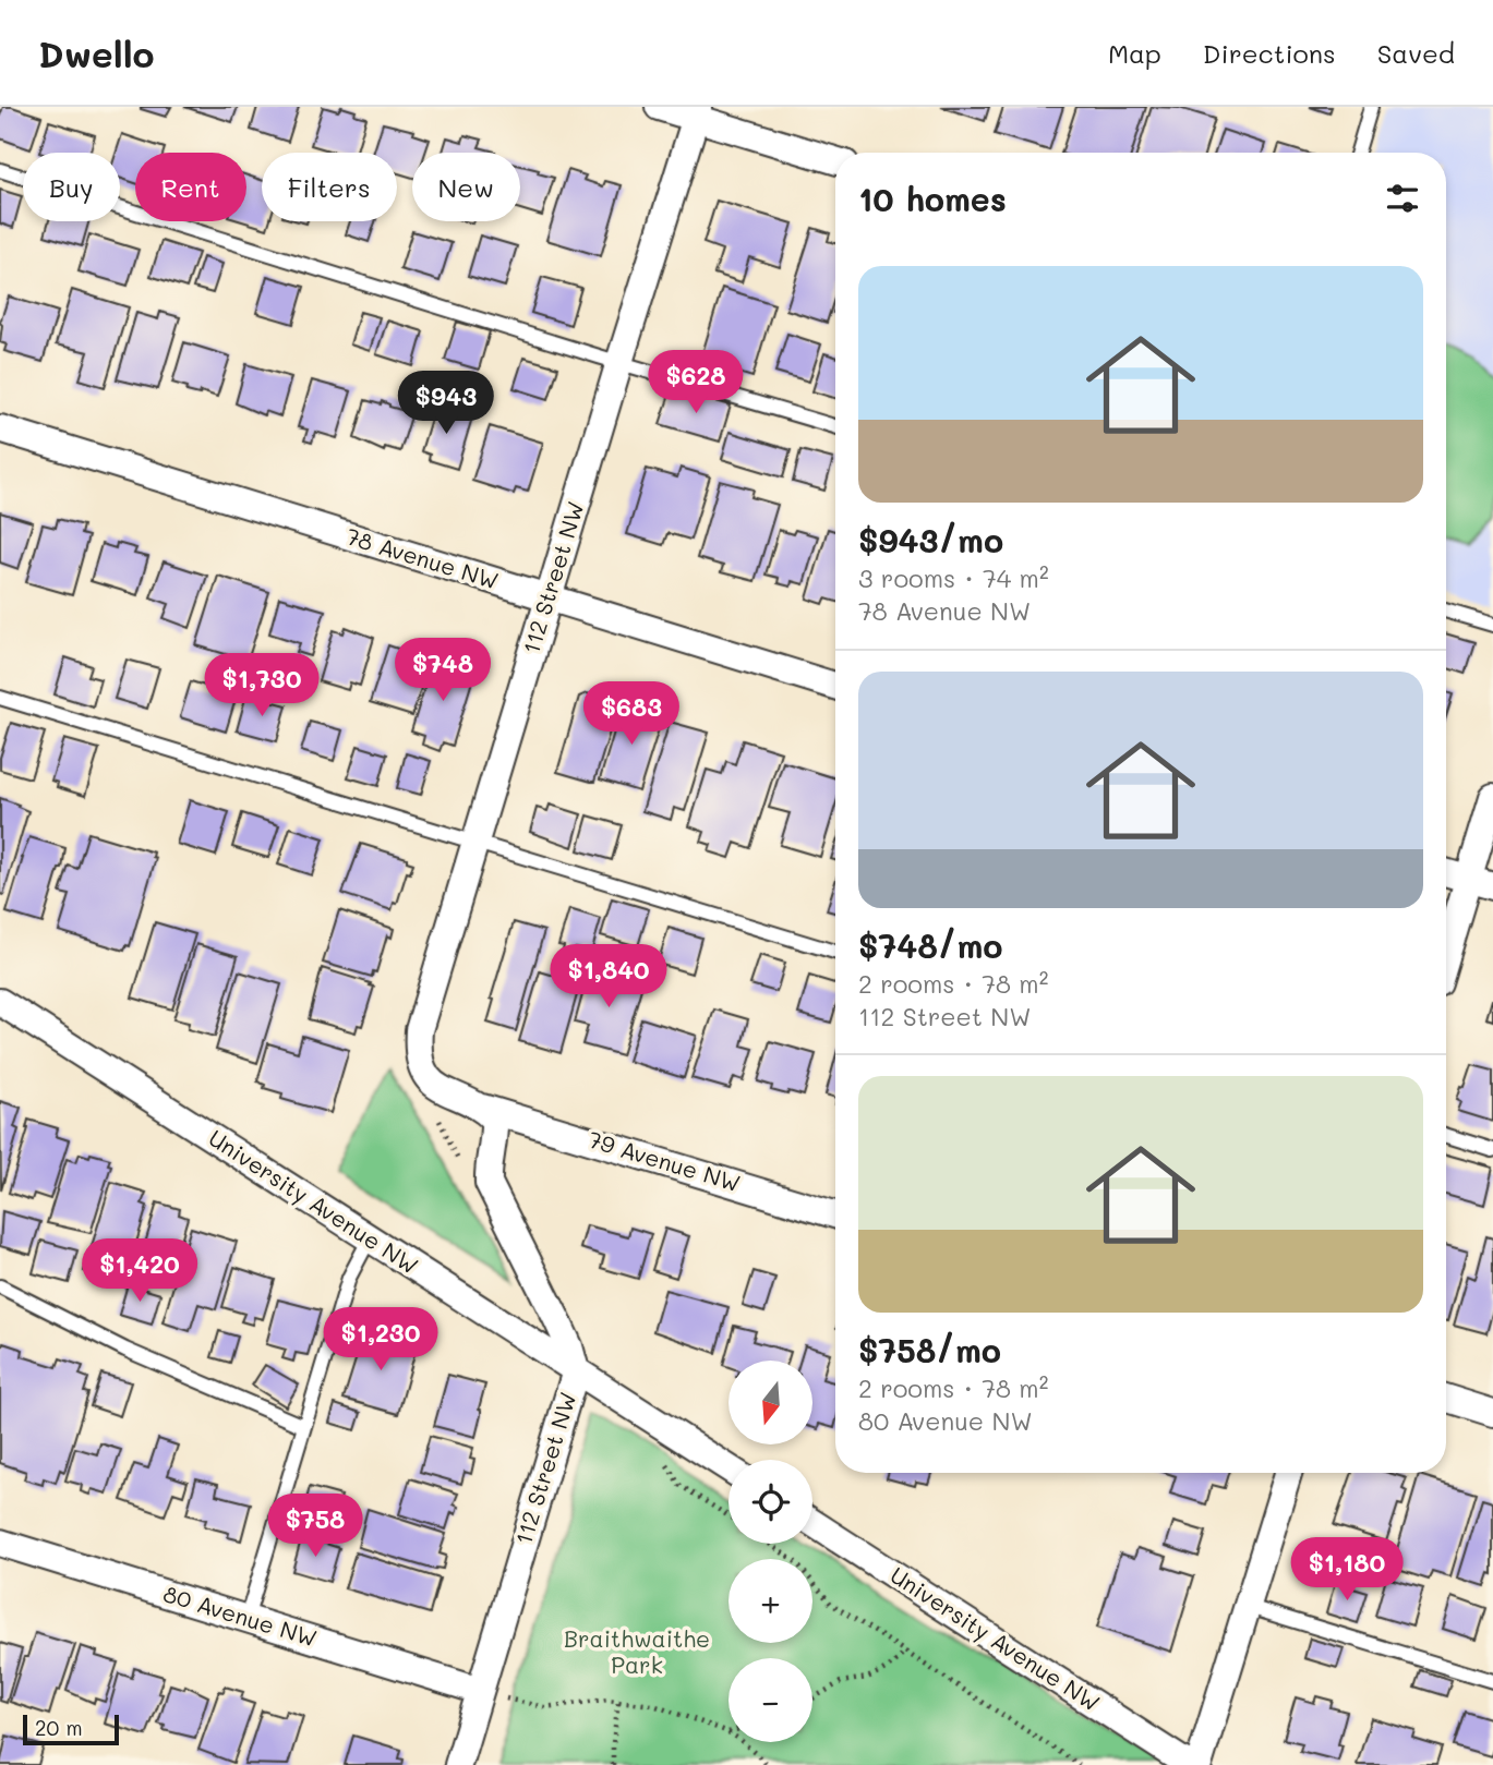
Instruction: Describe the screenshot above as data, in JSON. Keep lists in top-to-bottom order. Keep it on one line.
{"streets":{"street":["78 Avenue NW","112 Street NW","79 Avenue NW","University Avenue NW","80 Avenue NW"]},"crossings":[["78 Avenue NW","112 Street NW"],["112 Street NW","University Avenue NW"],["112 Street NW","80 Avenue NW"]],"parks":["Braithwaithe Park"],"scale_bar":"20 m","north":"bottom","page":{"header":"Dwello","nav":["Map","Directions","Saved"],"chip":["Buy","Rent","Filters","New"],"heading":"10 homes","list":[{"name":"$943/mo","note":"3 rooms · 74 m² · 78 Avenue NW"},{"name":"$748/mo","note":"2 rooms · 78 m² · 112 Street NW"},{"name":"$758/mo","note":"2 rooms · 78 m² · 80 Avenue NW"}],"price":["$628","$943","$748","$1,730","$683","$1,840","$1,420","$1,230","$758","$1,180"],"map_buttons":["+","−"],"scale":"20 m"}}
